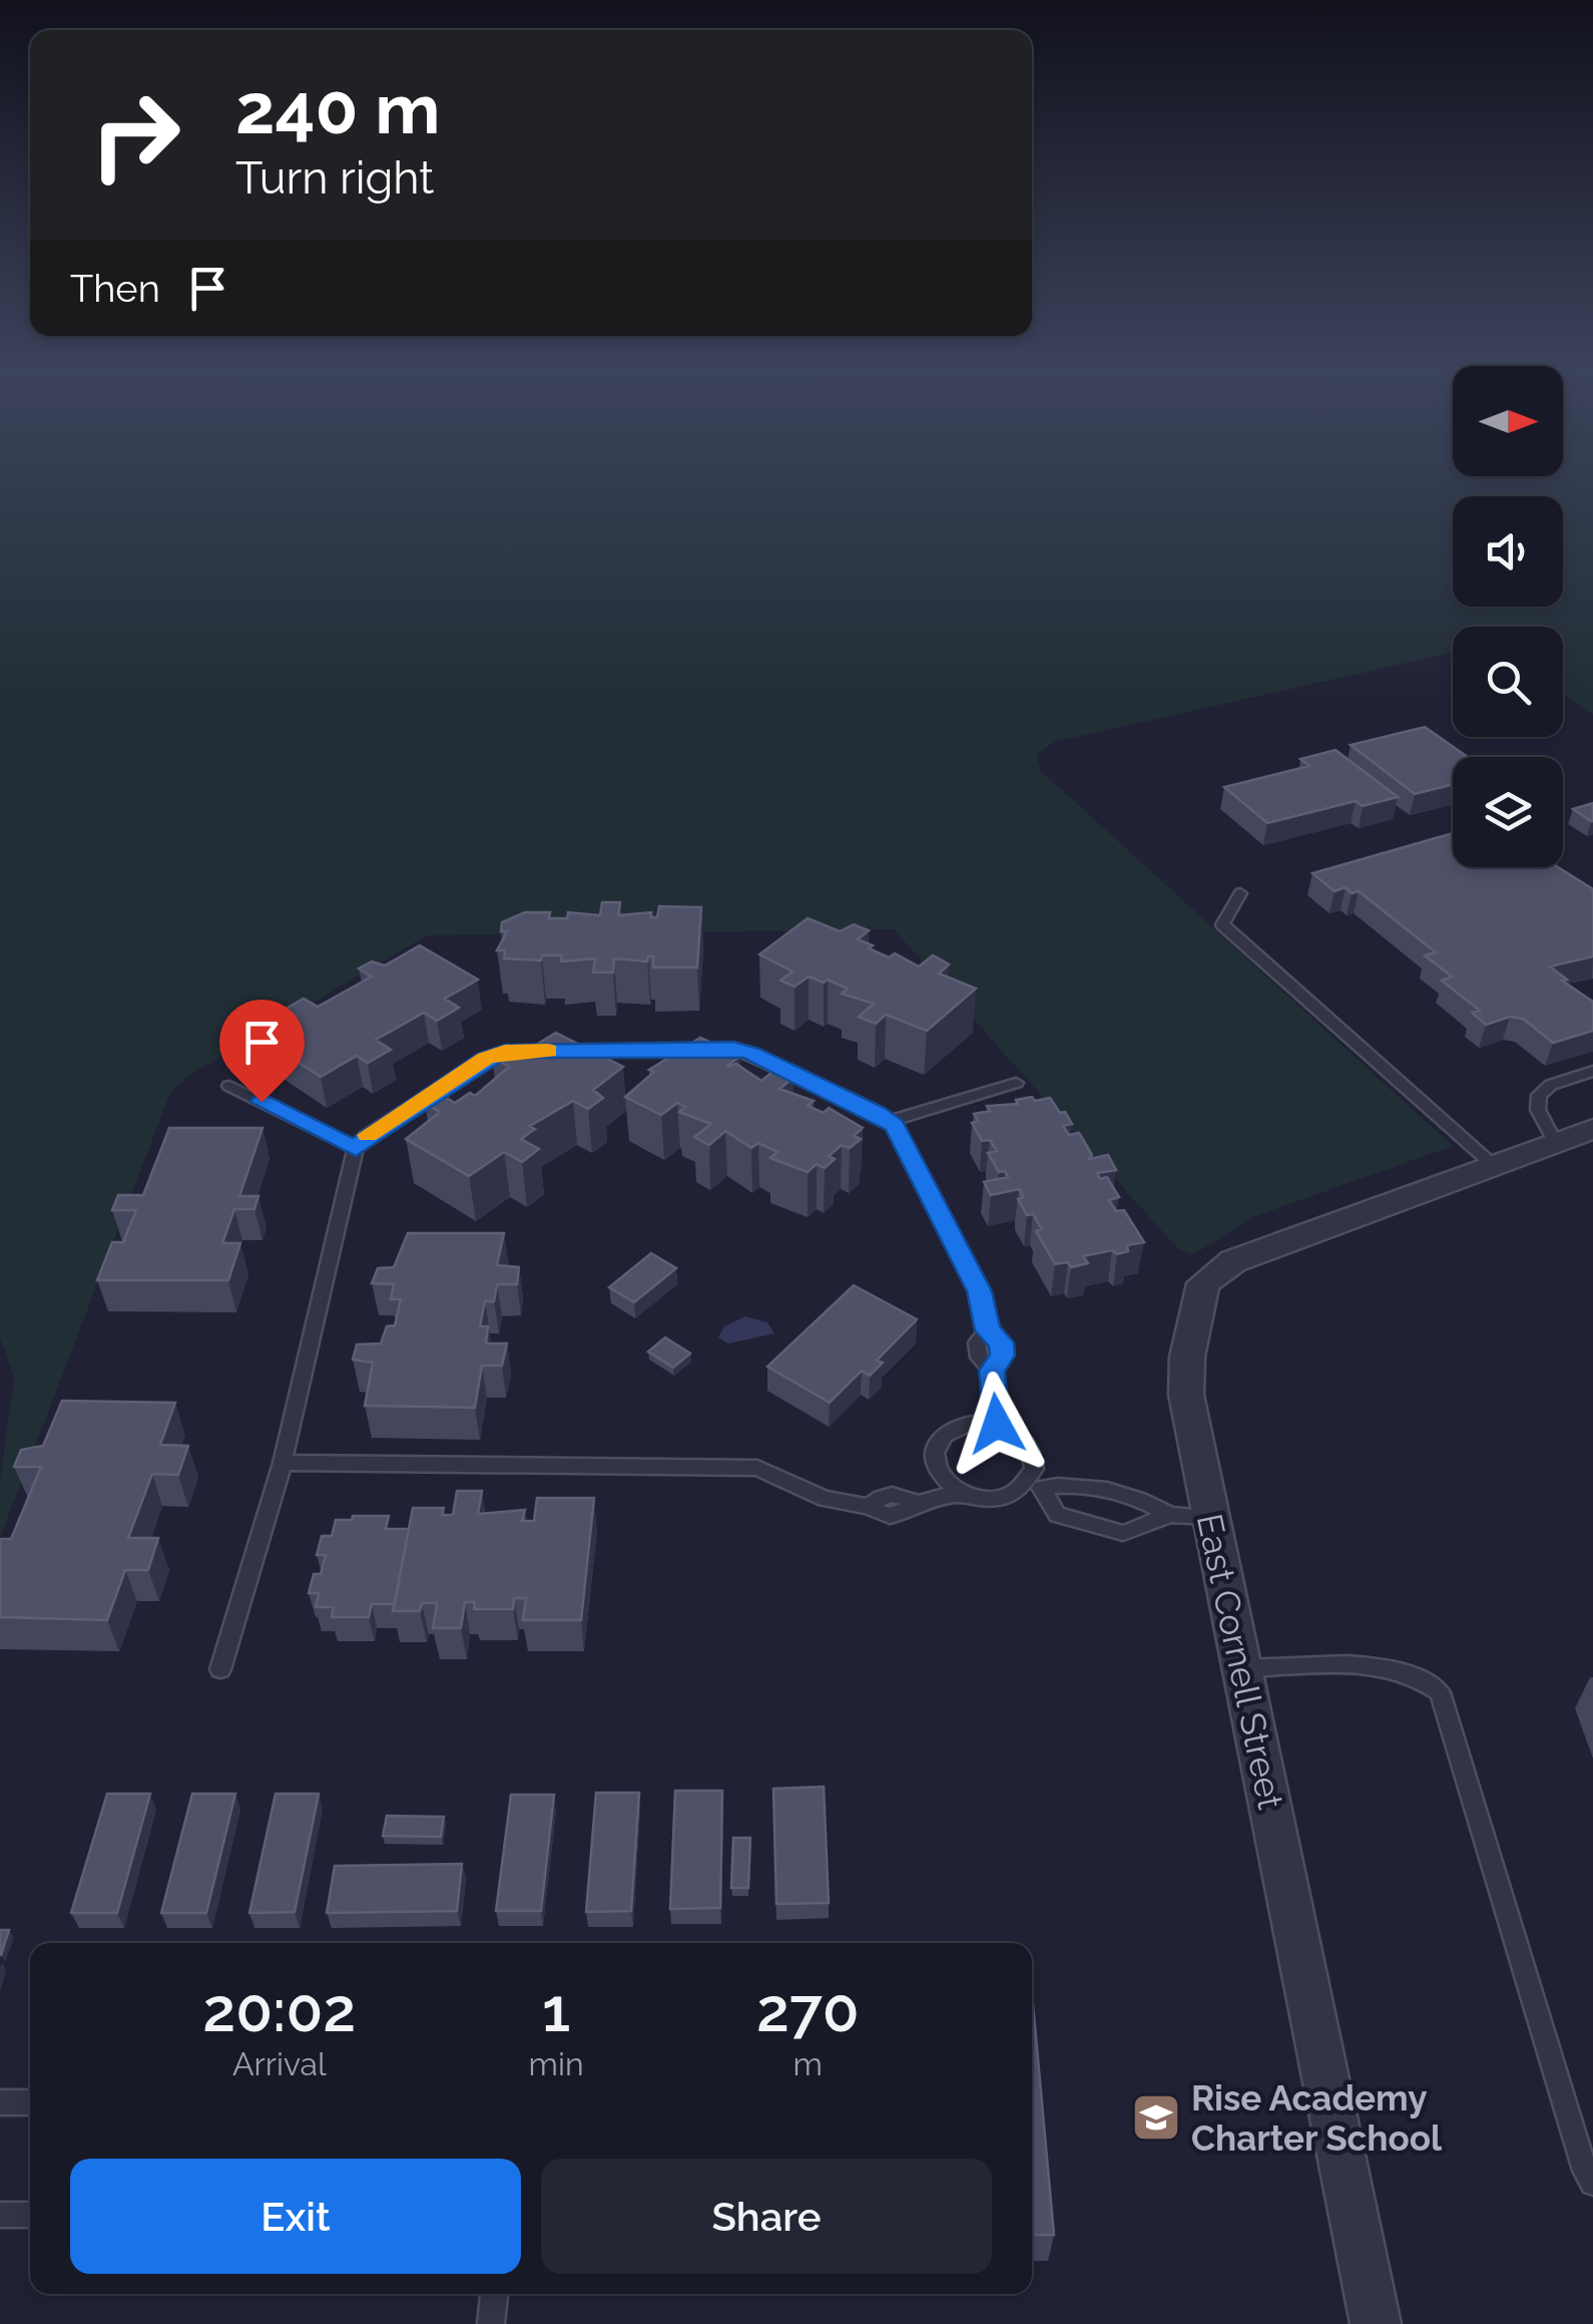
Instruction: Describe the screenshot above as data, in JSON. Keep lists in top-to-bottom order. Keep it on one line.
{"streets":{"street":["East Cornell Street"]},"places":{"school or university":["Rise Academy Charter School"]},"north":"right","page":{"turn":["240 m","Turn right"],"then":"Then","eta":["20:02","Arrival","1","min","270","m"],"buttons":["Exit","Share"]}}
